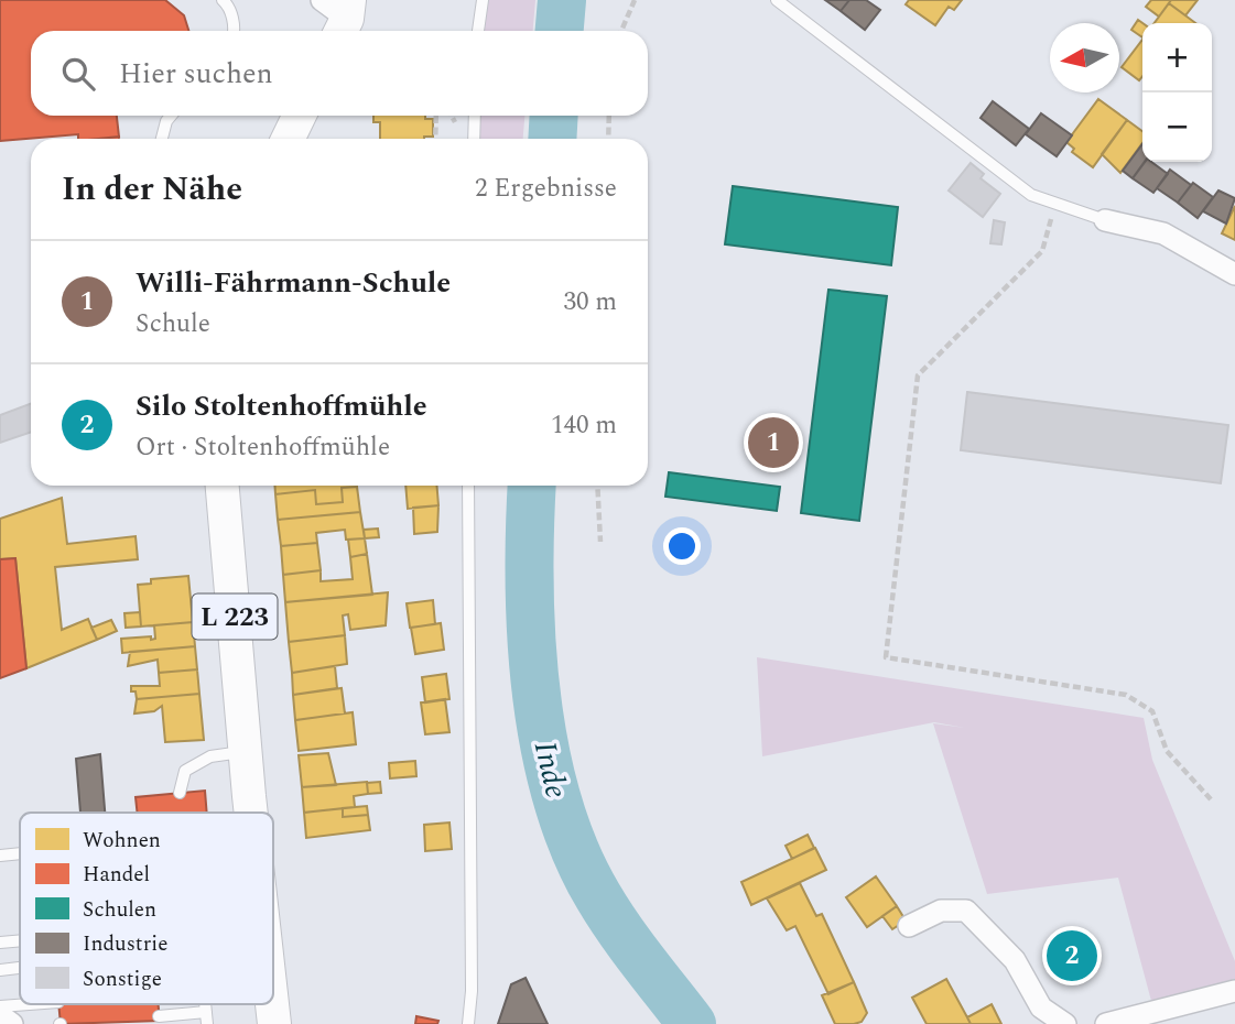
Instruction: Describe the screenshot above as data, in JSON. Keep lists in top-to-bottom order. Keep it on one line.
{"streets":{"main road":["L 223"]},"water":["Inde"],"legend":["Wohnen","Handel","Schulen","Industrie","Sonstige"],"north":"left","page":{"map_buttons":["+","−"],"search":"Hier suchen","heading":["In der Nähe","2 Ergebnisse"],"list":[{"mark":"1","name":"Willi-Fährmann-Schule","note":"Schule","value":"30 m"},{"mark":"2","name":"Silo Stoltenhoffmühle","note":"Ort · Stoltenhoffmühle","value":"140 m"}],"pins":["1","2"]}}
